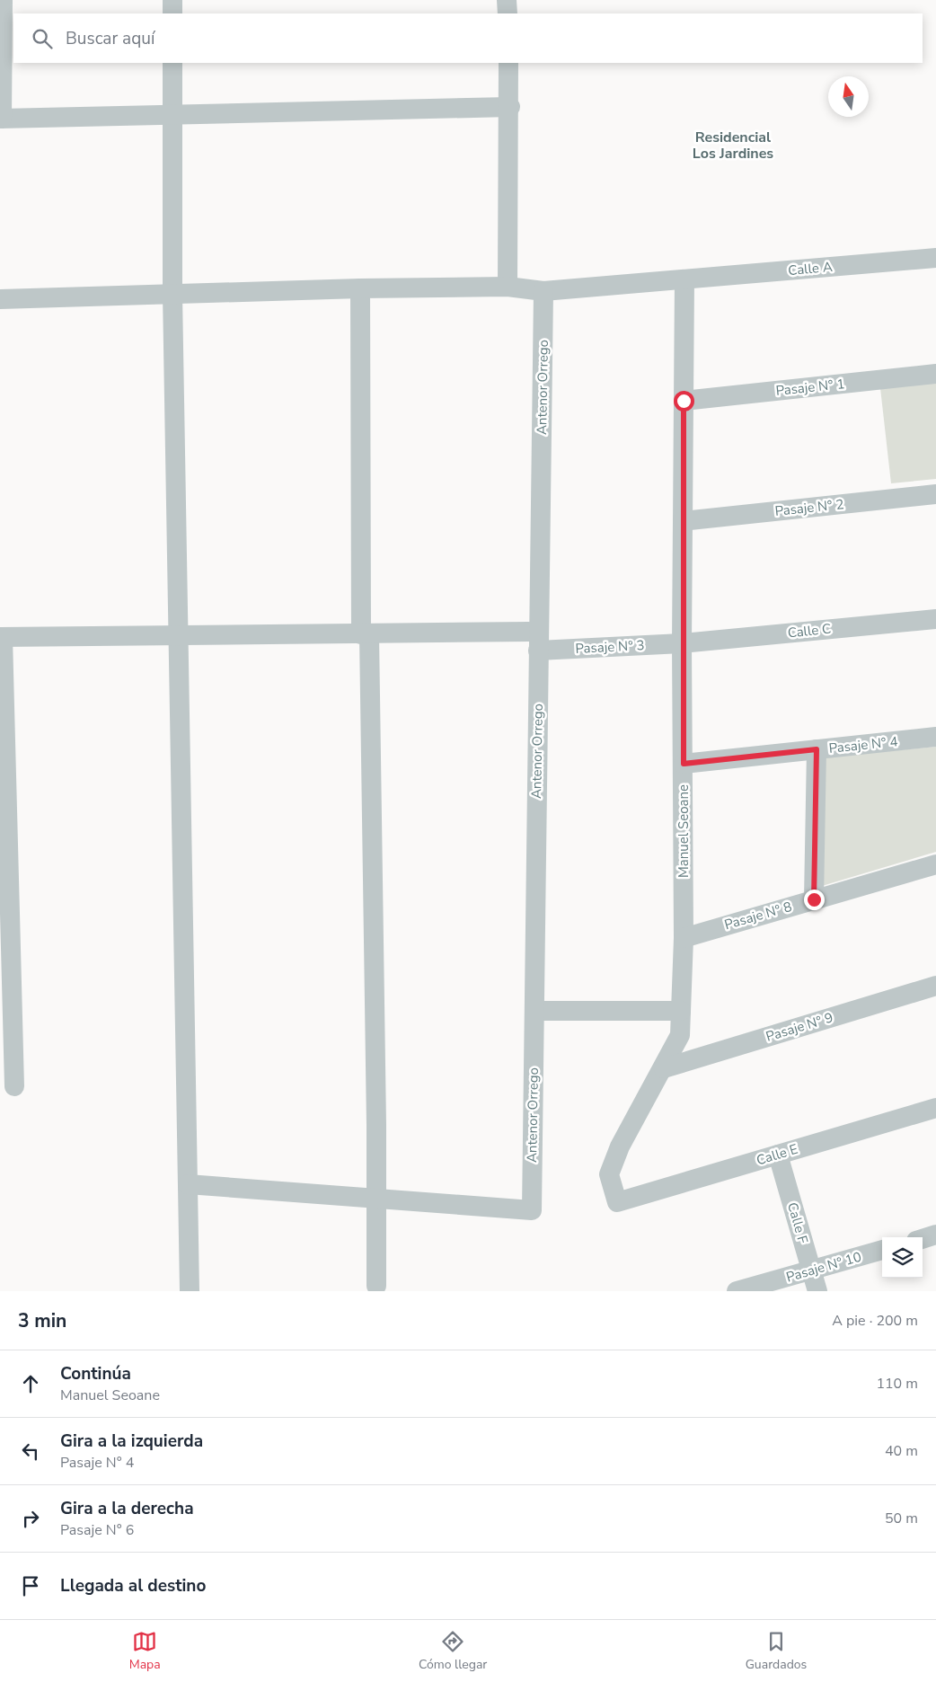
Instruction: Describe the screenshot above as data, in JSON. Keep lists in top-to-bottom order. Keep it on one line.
{"streets":{"street":["Calle A","Antenor Orrego","Pasaje N° 1","Pasaje N° 2","Calle C","Pasaje N° 3","Pasaje N° 4","Manuel Seoane","Pasaje N° 8","Pasaje N° 9","Calle E","Calle F","Pasaje N° 10"]},"crossings":[["Calle A","Antenor Orrego"],["Calle A","Manuel Seoane"],["Antenor Orrego","Pasaje N° 3"],["Pasaje N° 1","Manuel Seoane"],["Pasaje N° 2","Manuel Seoane"],["Calle C","Pasaje N° 3"],["Calle C","Manuel Seoane"],["Pasaje N° 3","Manuel Seoane"],["Pasaje N° 4","Manuel Seoane"],["Manuel Seoane","Pasaje N° 8"],["Manuel Seoane","Pasaje N° 9"],["Manuel Seoane","Calle E"],["Calle E","Calle F"],["Calle F","Pasaje N° 10"]],"districts":["Residencial Los Jardines"],"north":"top","page":{"search":"Buscar aquí","heading":["3 min","A pie · 200 m"],"list":[["Continúa","Manuel Seoane","110 m"],["Gira a la izquierda","Pasaje N° 4","40 m"],["Gira a la derecha","Pasaje N° 6","50 m"],"Llegada al destino"],"nav":["Mapa","Cómo llegar","Guardados"]}}
